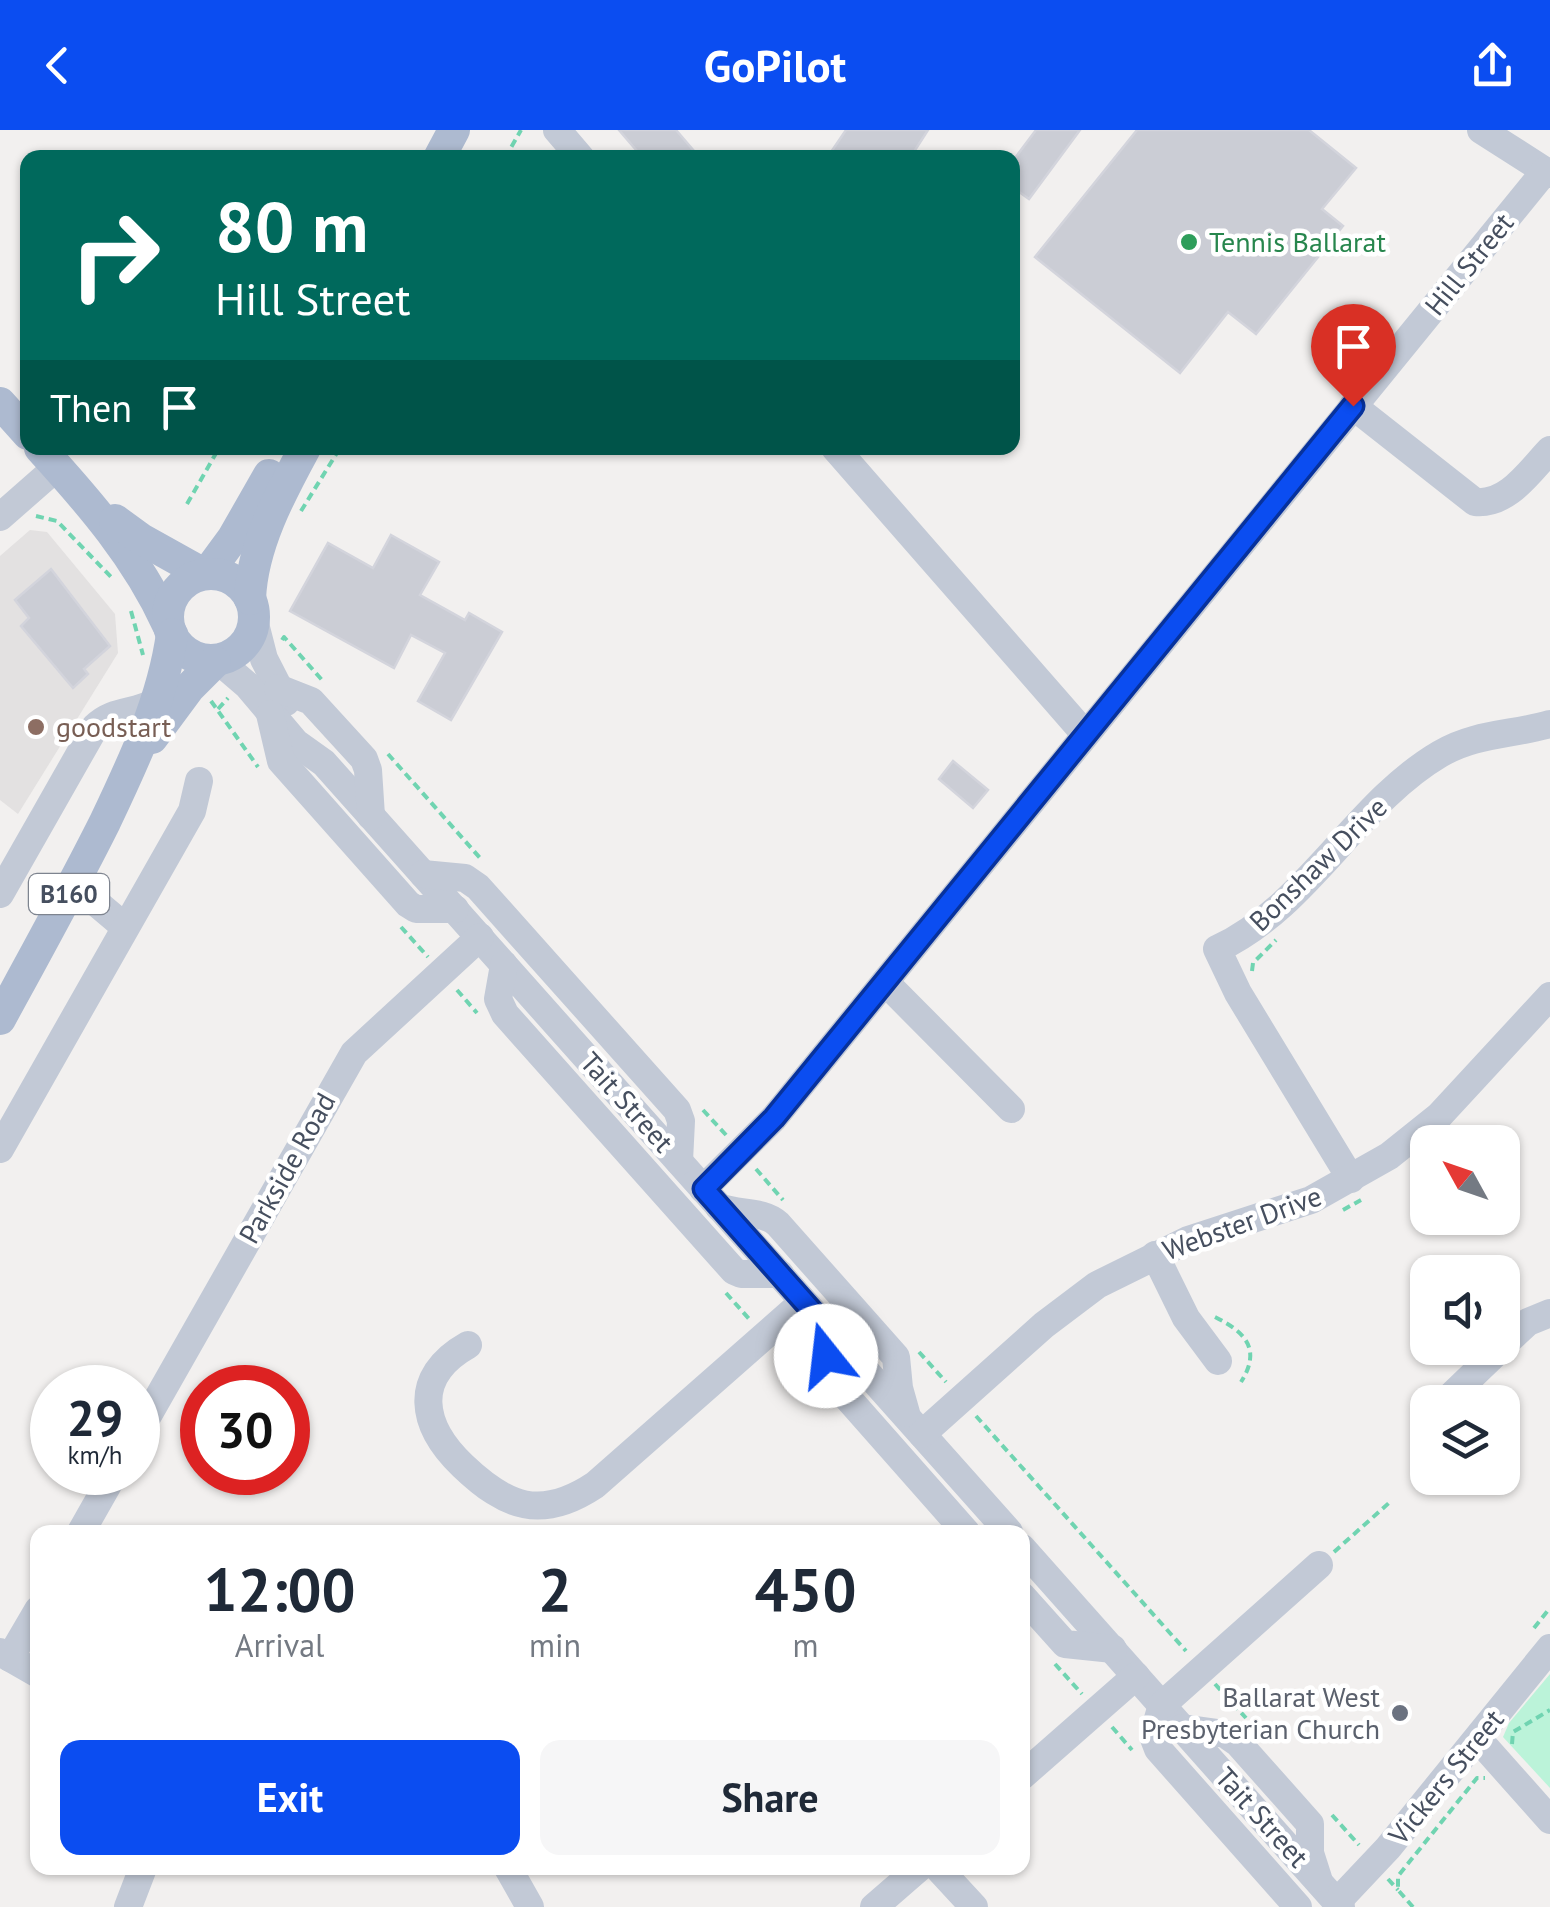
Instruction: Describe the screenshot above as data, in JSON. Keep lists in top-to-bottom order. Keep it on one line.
{"streets":{"main road":["B160"],"street":["Hill Street","Bonshaw Drive","Tait Street","Parkside Road","Webster Drive","Vickers Street"]},"crossings":[["Hill Street","Tait Street"],["Bonshaw Drive","Webster Drive"],["B160","Tait Street"],["Tait Street","Parkside Road"],["Tait Street","Webster Drive"]],"places":["Tennis Ballarat","goodstart","Ballarat West Presbyterian Church"],"north":"top left","page":{"header":"GoPilot","turn":["80 m","Hill Street"],"then":"Then","speed":"29 km/h","limit":"30","eta":["12:00","Arrival","2","min","450","m"],"buttons":["Exit","Share"]}}
